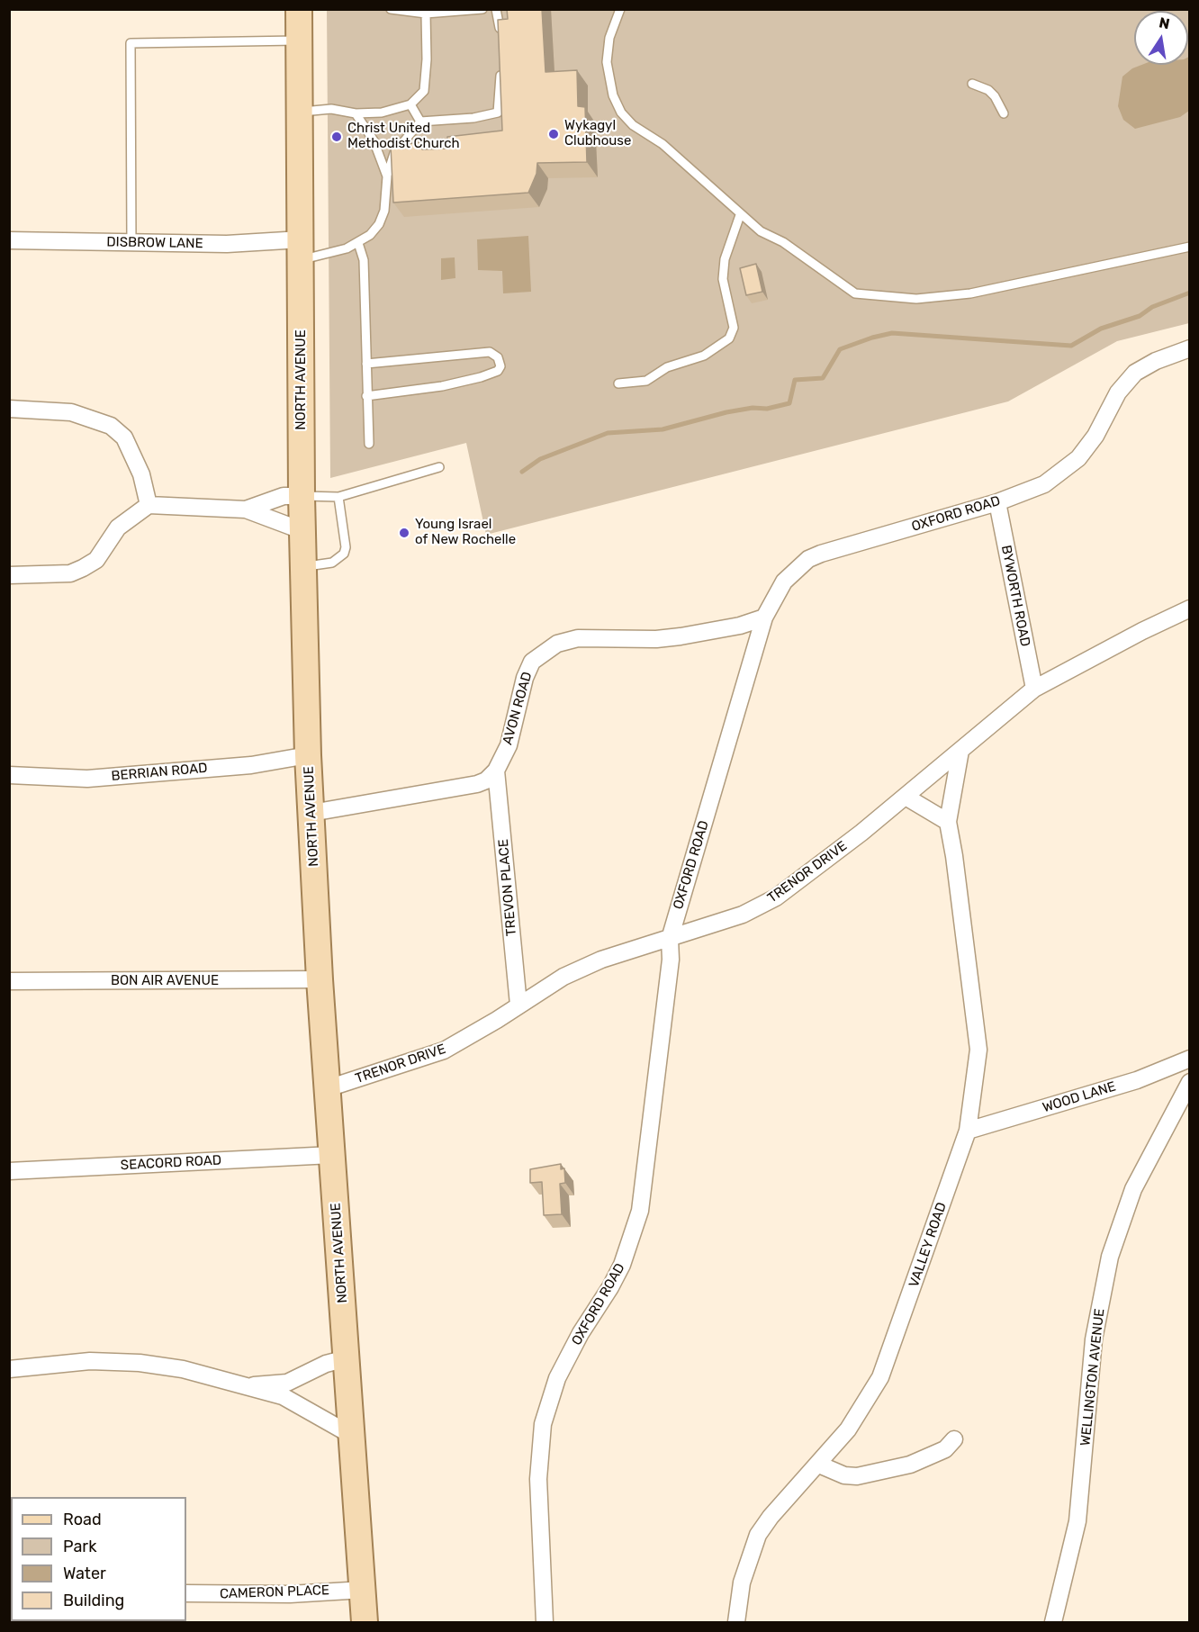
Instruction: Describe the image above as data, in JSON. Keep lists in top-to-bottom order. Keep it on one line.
{"streets":{"main road":["NORTH AVENUE"],"street":["DISBROW LANE","OXFORD ROAD","BYWORTH ROAD","AVON ROAD","BERRIAN ROAD","TRENOR DRIVE","TREVON PLACE","BON AIR AVENUE","WOOD LANE","SEACORD ROAD","VALLEY ROAD","WELLINGTON AVENUE","CAMERON PLACE"]},"crossings":[["DISBROW LANE","NORTH AVENUE"],["NORTH AVENUE","BERRIAN ROAD"],["NORTH AVENUE","TRENOR DRIVE"],["NORTH AVENUE","BON AIR AVENUE"],["NORTH AVENUE","SEACORD ROAD"],["NORTH AVENUE","CAMERON PLACE"],["OXFORD ROAD","BYWORTH ROAD"],["OXFORD ROAD","AVON ROAD"],["OXFORD ROAD","TRENOR DRIVE"],["BYWORTH ROAD","TRENOR DRIVE"],["AVON ROAD","TREVON PLACE"],["TRENOR DRIVE","TREVON PLACE"],["TRENOR DRIVE","VALLEY ROAD"],["WOOD LANE","VALLEY ROAD"]],"places":["Wykagyl Clubhouse","Christ United Methodist Church","Young Israel of New Rochelle"],"legend":["Road","Park","Water","Building"],"north":"top"}
